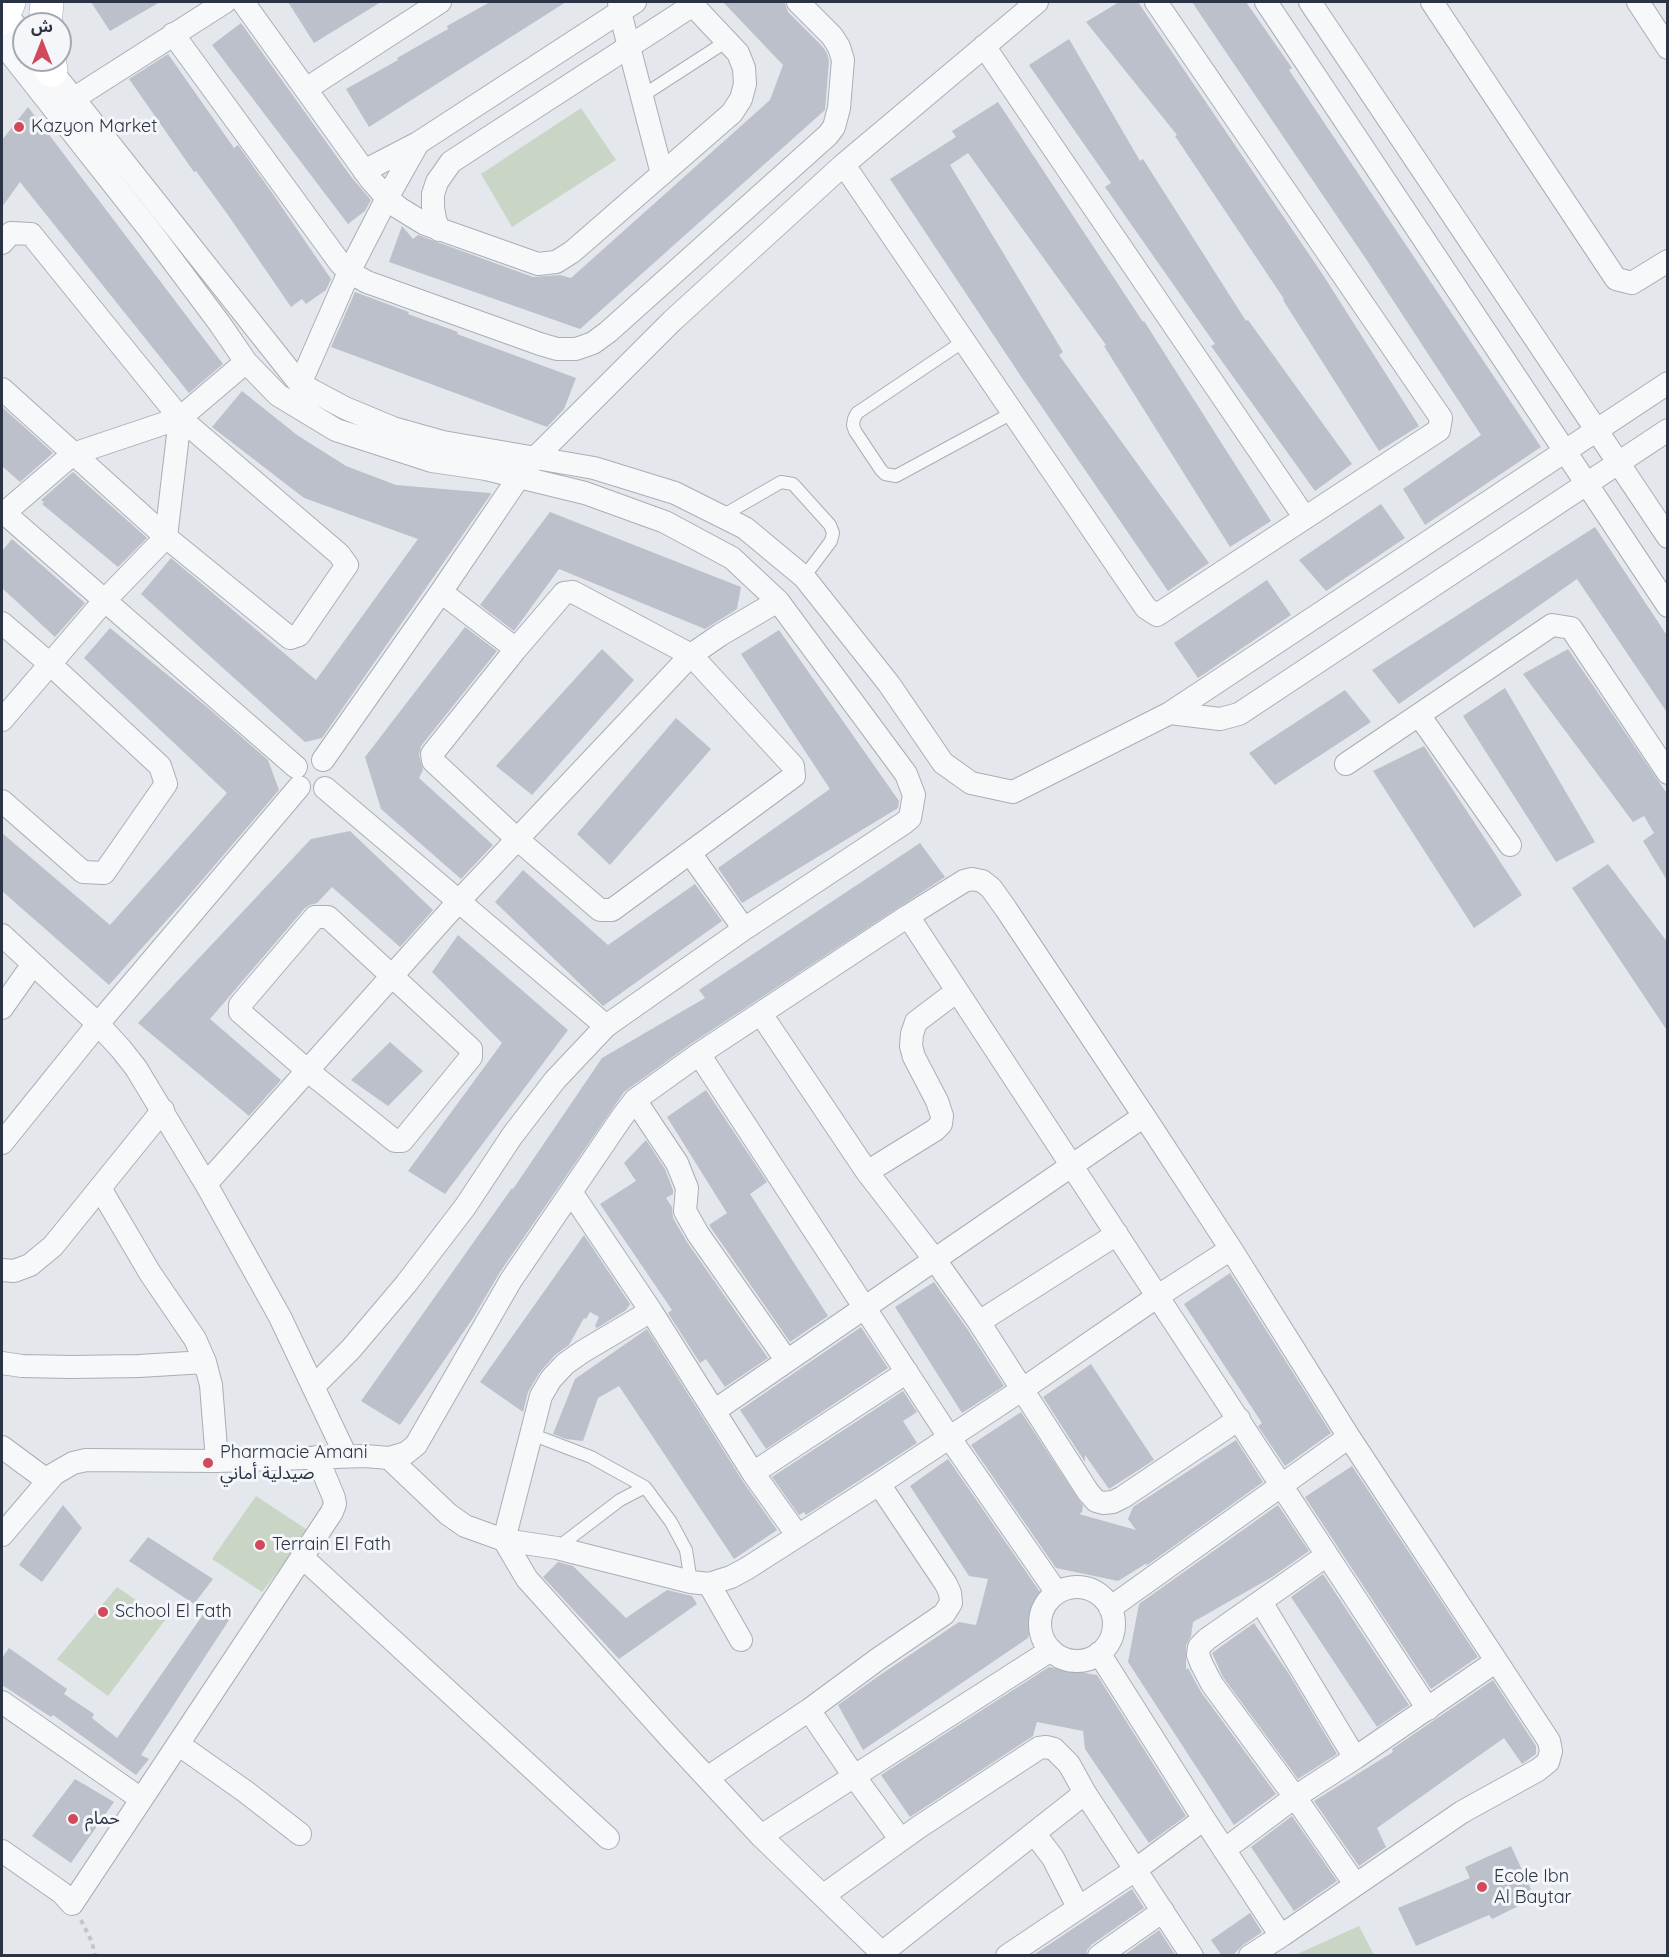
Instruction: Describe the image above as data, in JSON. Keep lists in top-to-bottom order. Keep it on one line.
{"places":["Kazyon Market","Pharmacie Amani صيدلية أماني","Terrain El Fath","School El Fath","حمام","Ecole Ibn Al Baytar"],"north":"top"}
